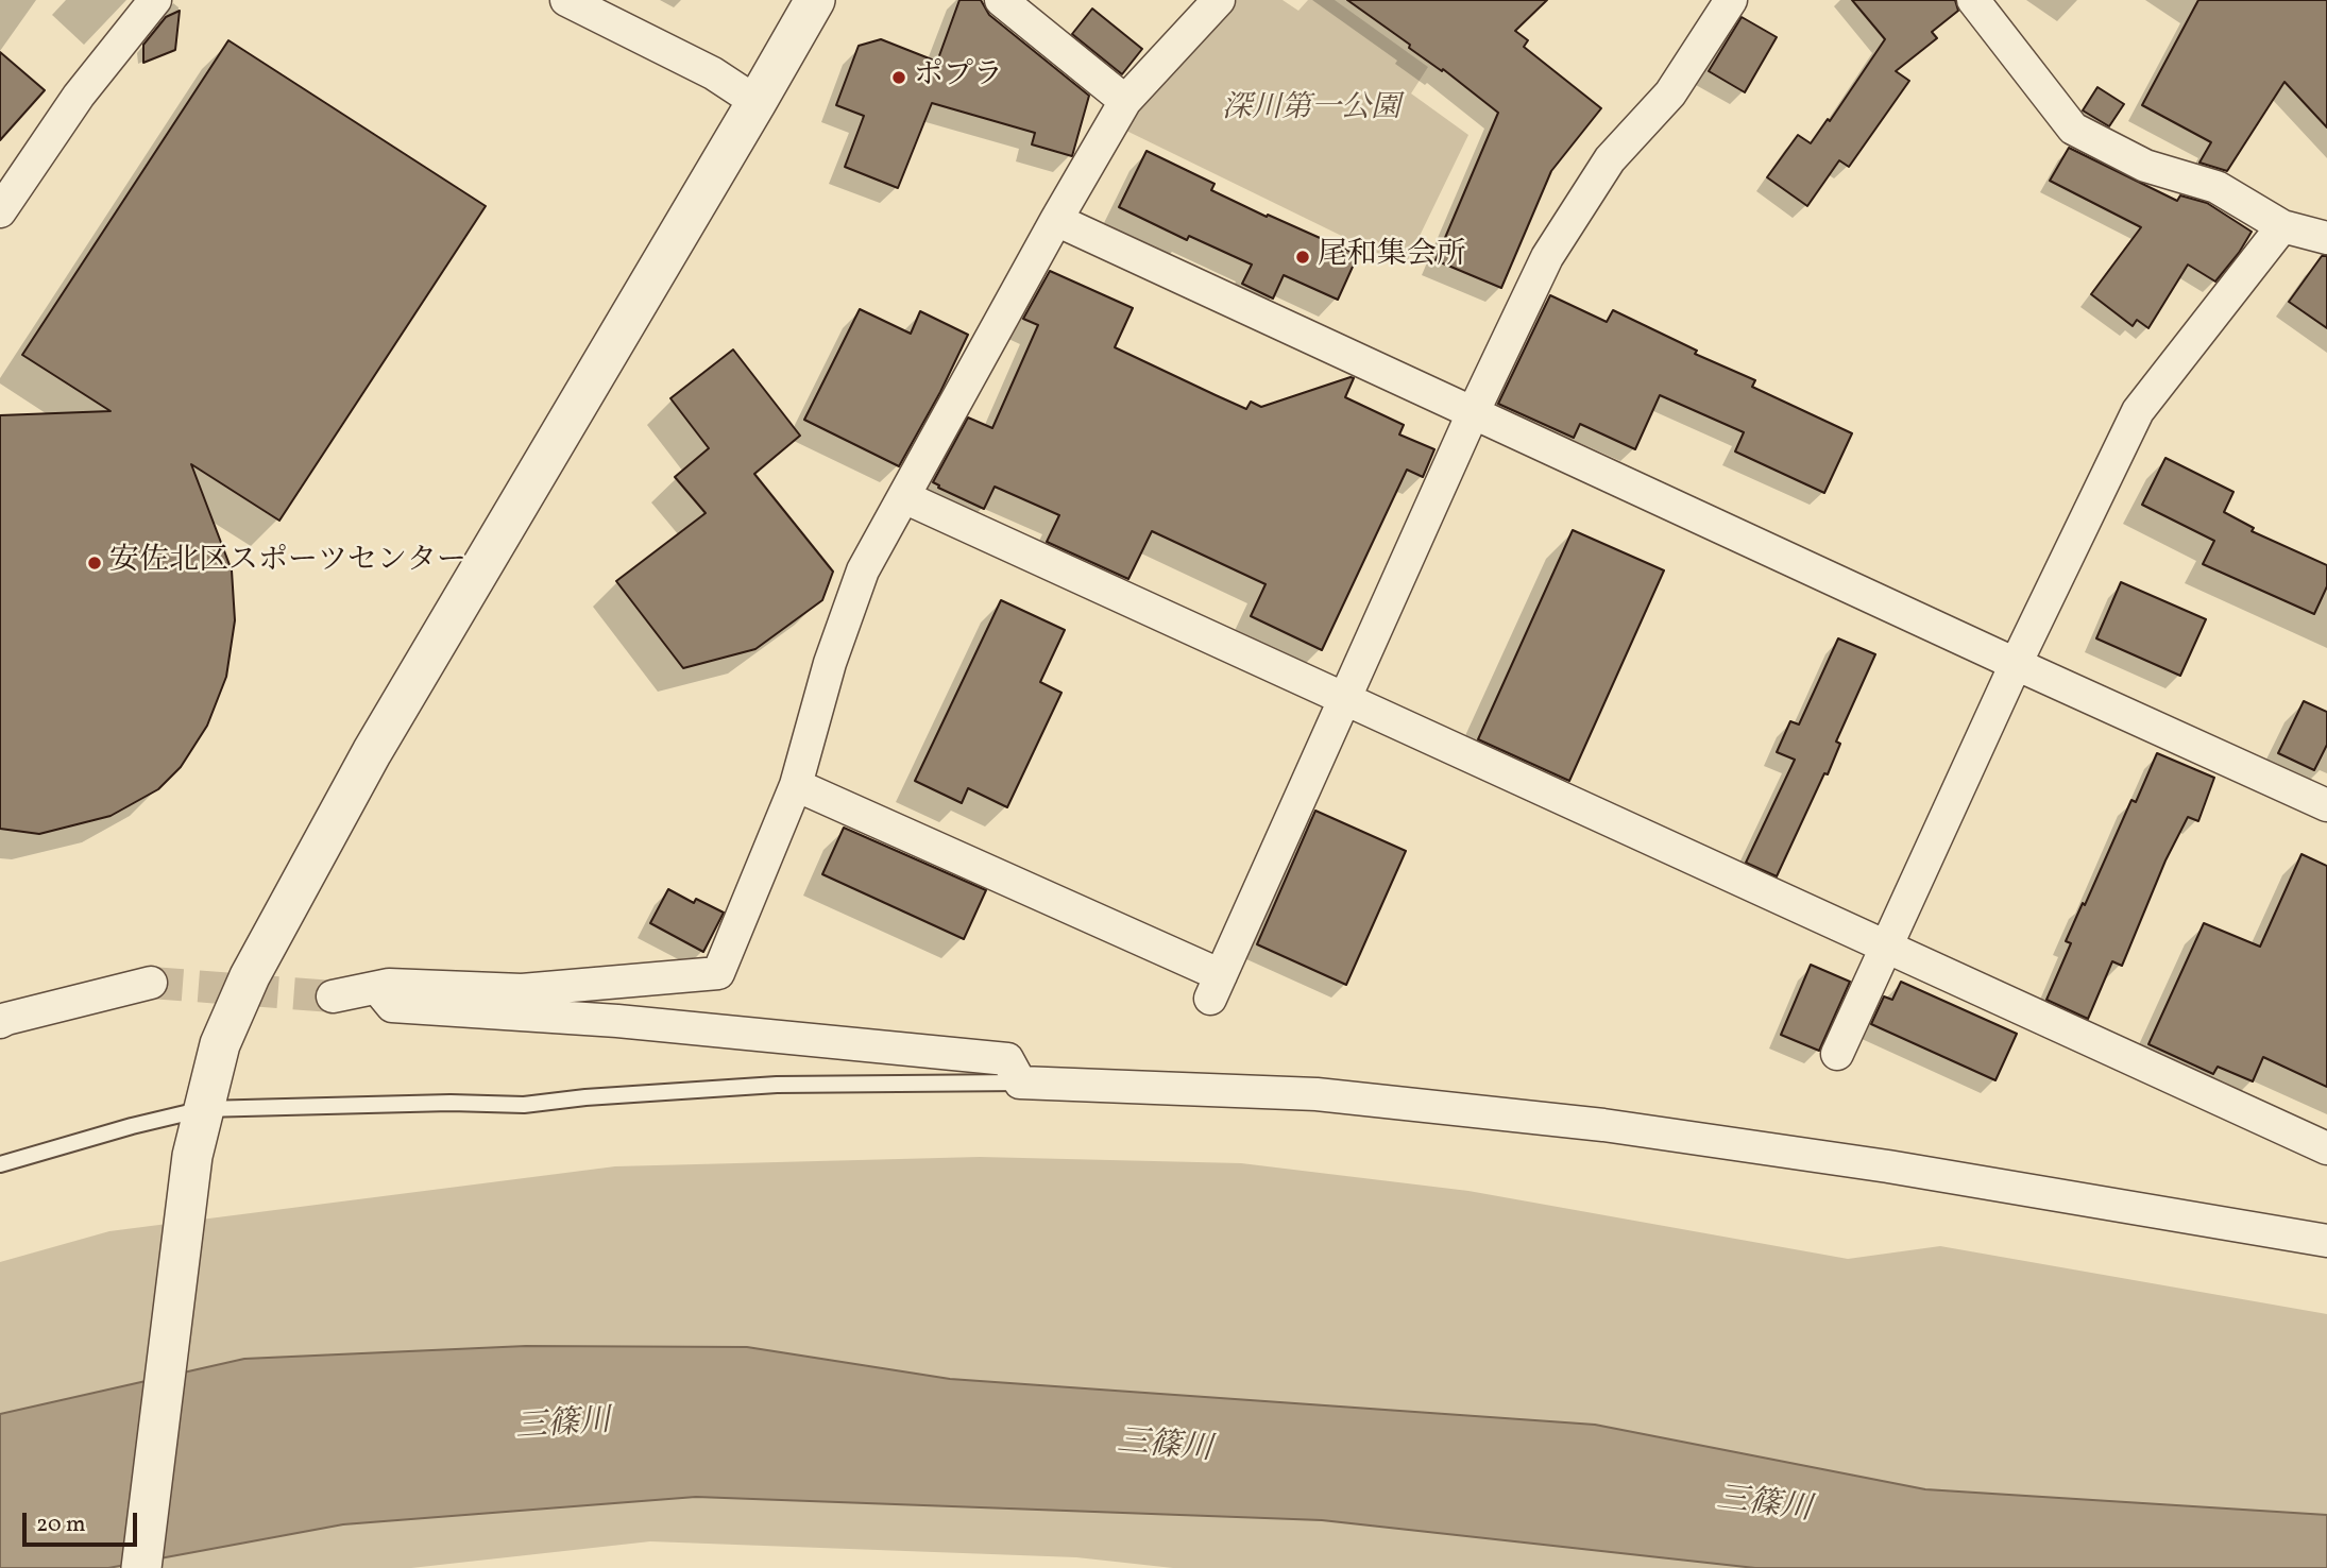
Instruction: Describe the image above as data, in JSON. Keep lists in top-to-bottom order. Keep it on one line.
{"water":["三篠川"],"parks":["深川第一公園"],"places":["ポプラ","尾和集会所","安佐北区スポーツセンター"],"scale_bar":"20 m"}
